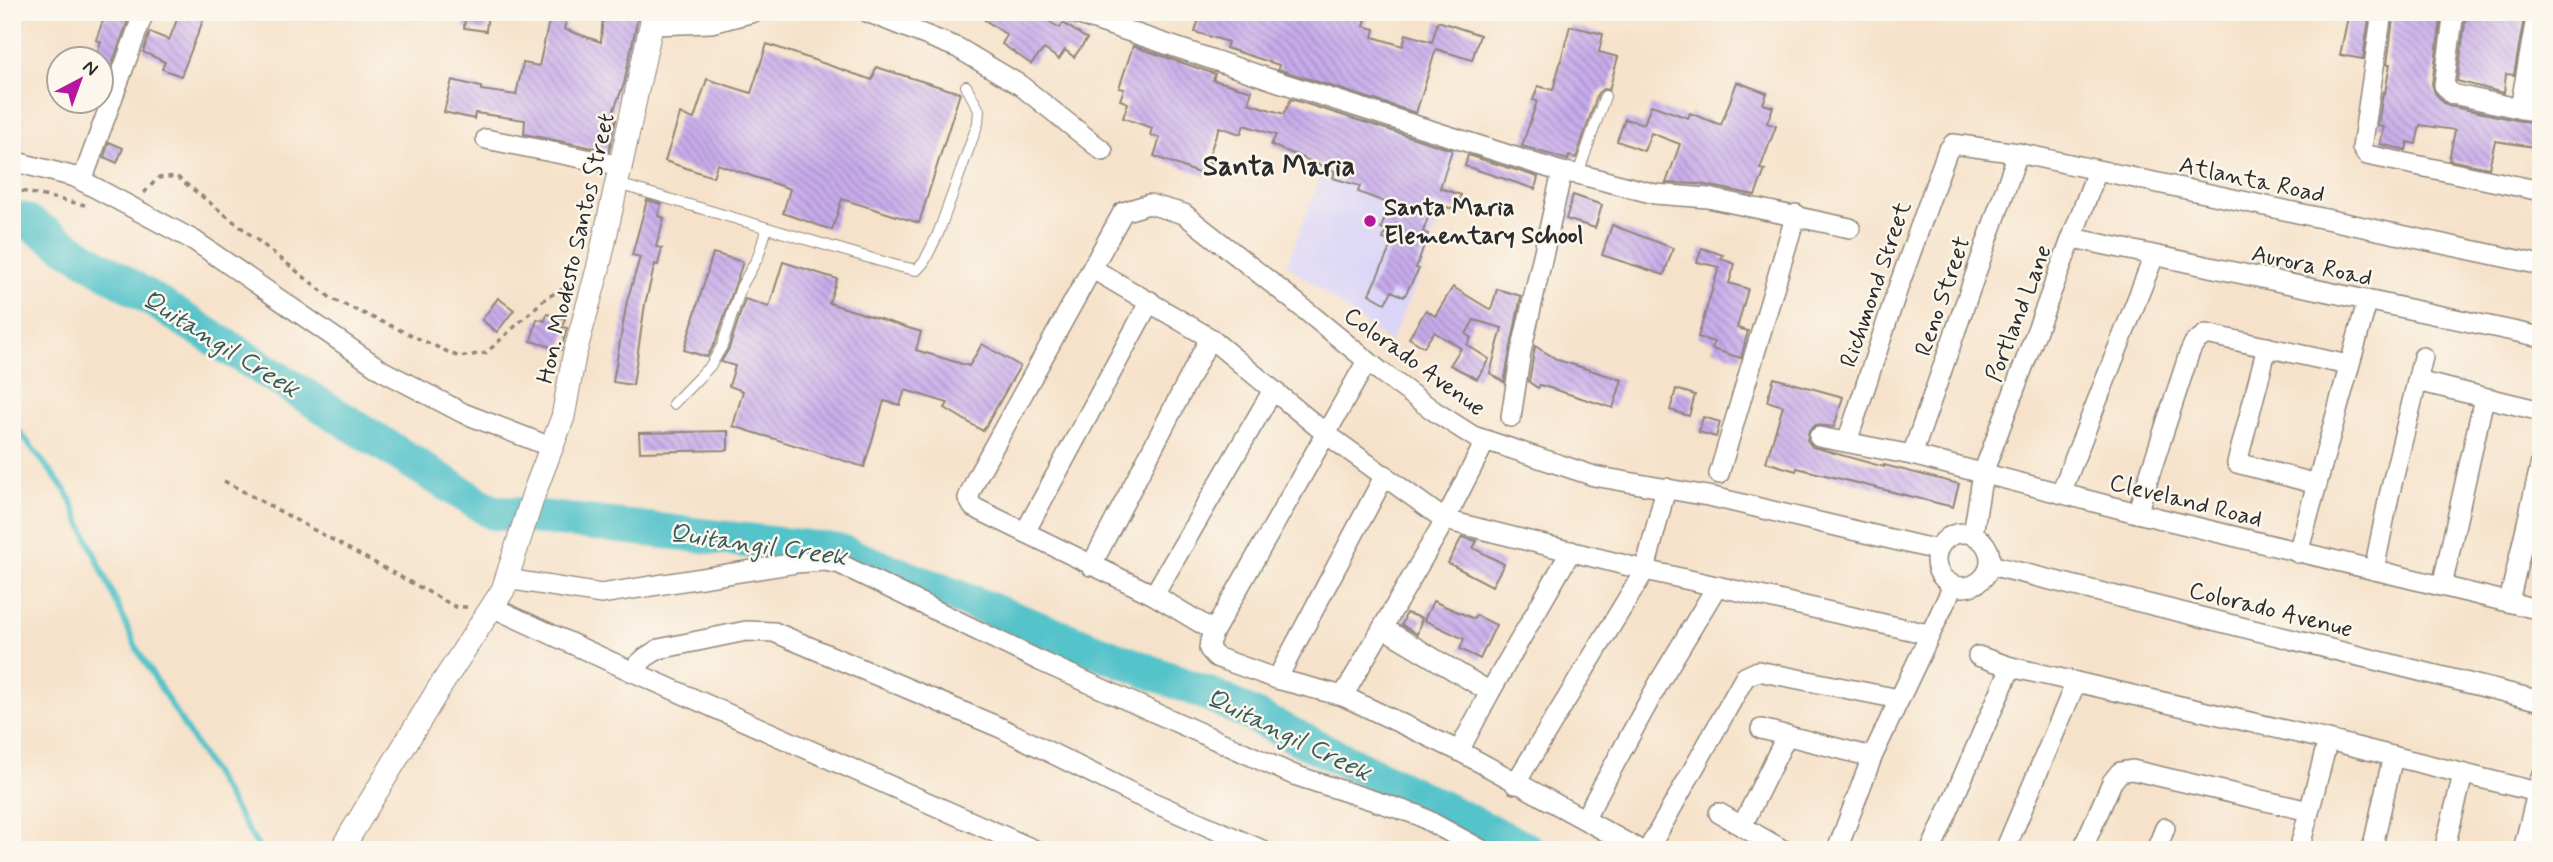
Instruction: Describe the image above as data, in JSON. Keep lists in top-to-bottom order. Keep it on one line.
{"streets":{"street":["Atlanta Road","Hon. Modesto Santos Street","Aurora Road","Richmond Street","Reno Street","Portland Lane","Colorado Avenue","Cleveland Road"]},"crossings":[["Atlanta Road","Richmond Street"],["Atlanta Road","Reno Street"],["Atlanta Road","Portland Lane"],["Aurora Road","Portland Lane"],["Richmond Street","Cleveland Road"],["Reno Street","Cleveland Road"],["Portland Lane","Colorado Avenue"],["Portland Lane","Cleveland Road"]],"districts":["Santa Maria"],"water":["Quitangil Creek"],"places":["Santa Maria Elementary School"],"north":"top right"}
